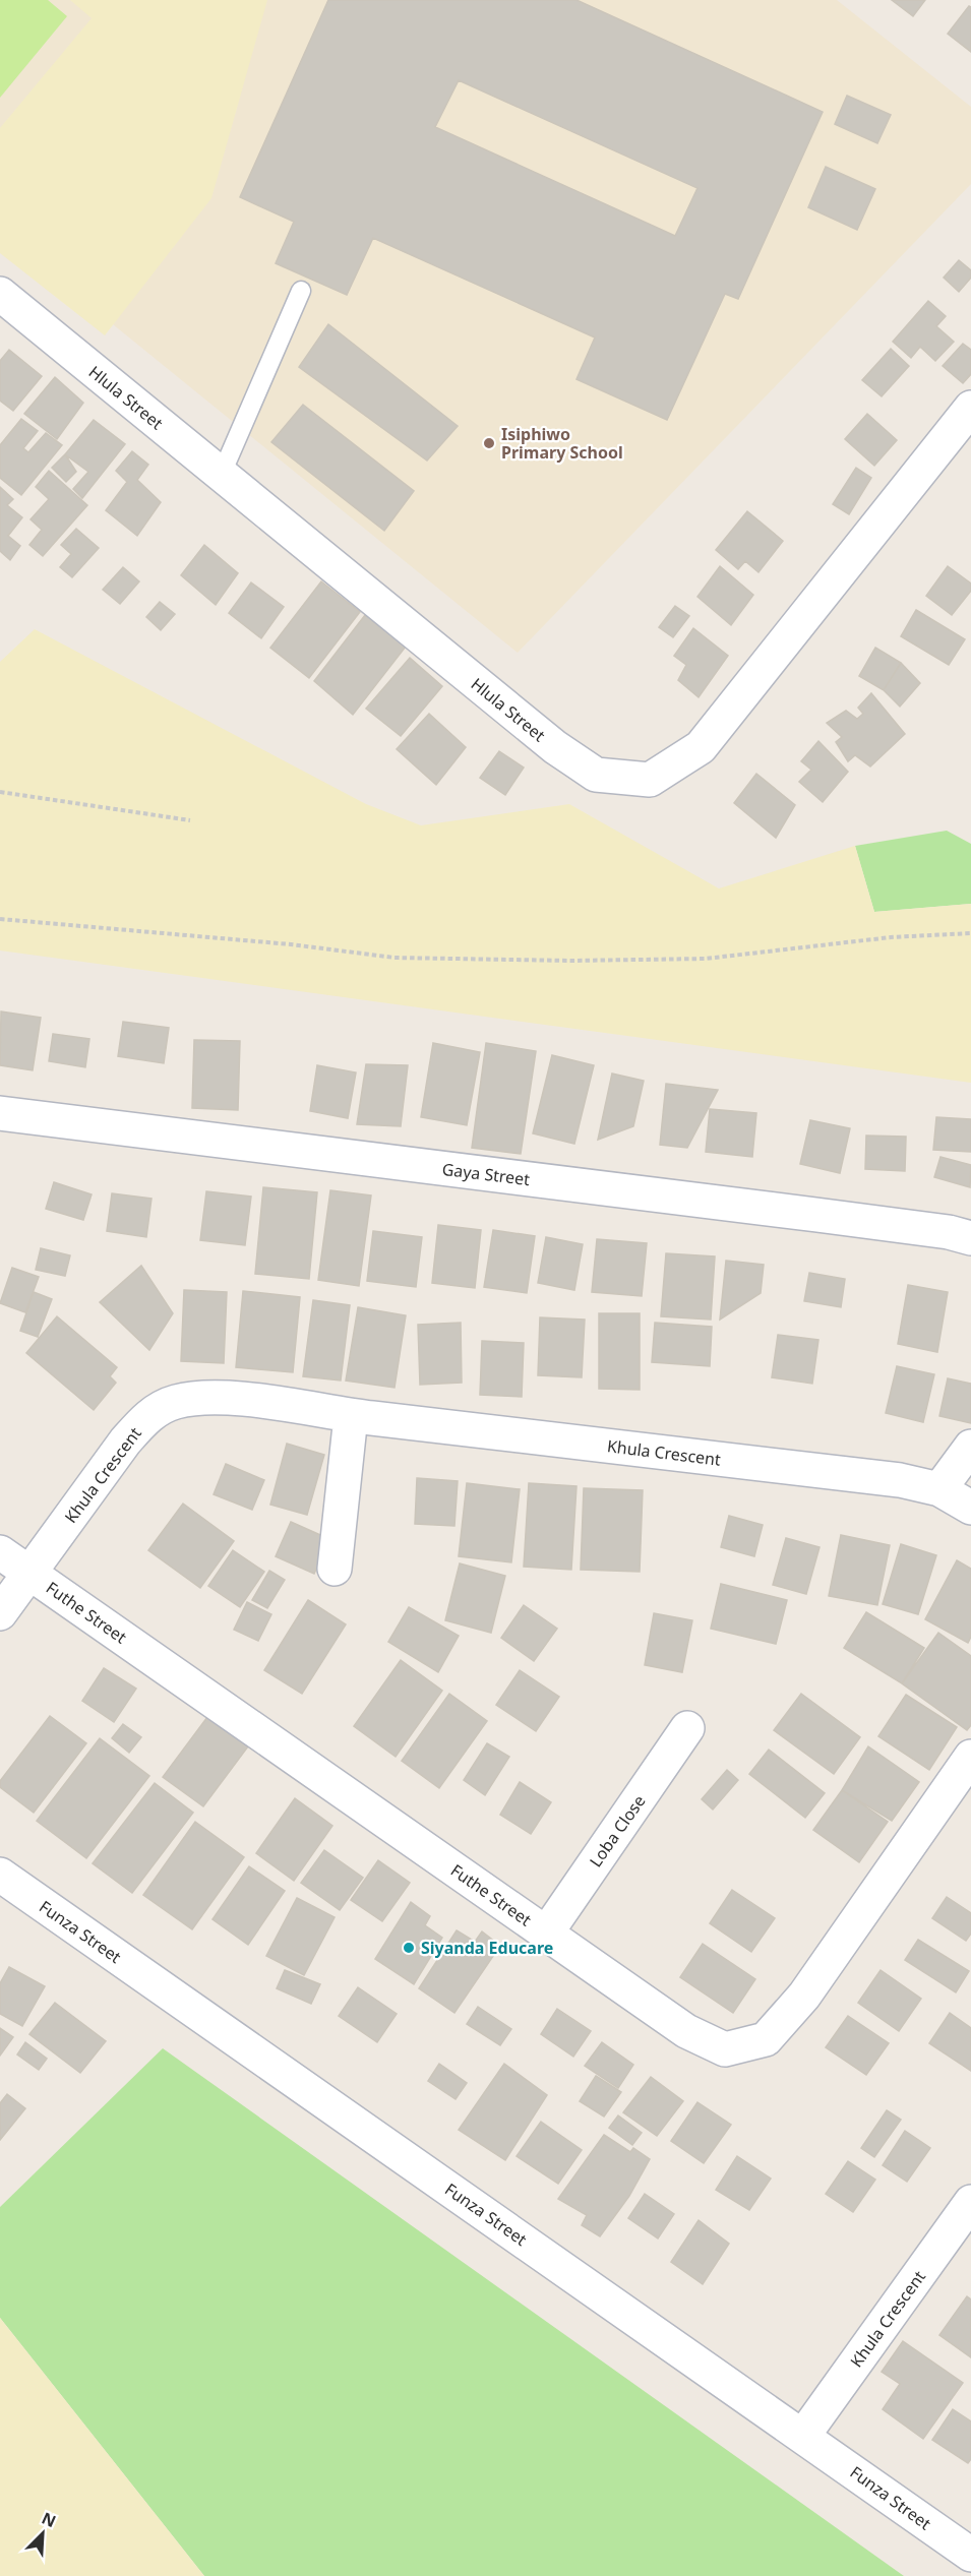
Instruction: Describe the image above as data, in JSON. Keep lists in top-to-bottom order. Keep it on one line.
{"streets":{"street":["Hlula Street","Gaya Street","Khula Crescent","Futhe Street","Loba Close","Funza Street"]},"crossings":[["Khula Crescent","Futhe Street"],["Khula Crescent","Funza Street"],["Futhe Street","Loba Close"]],"places":["Isiphiwo Primary School","Siyanda Educare"],"north":"top right"}
